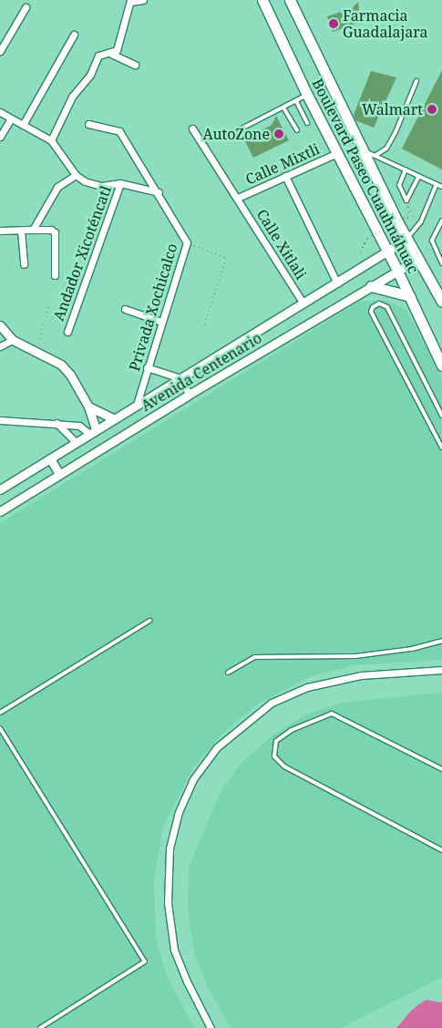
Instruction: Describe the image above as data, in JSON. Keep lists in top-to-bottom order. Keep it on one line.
{"streets":{"main road":["Boulevard Paseo Cuauhnáhuac"],"street":["Calle Mixtli","Calle Xitlali","Andador Xicoténcatl","Privada Xochicalco","Avenida Centenario"]},"crossings":[["Calle Mixtli","Boulevard Paseo Cuauhnáhuac"],["Calle Mixtli","Calle Xitlali"],["Boulevard Paseo Cuauhnáhuac","Avenida Centenario"],["Calle Xitlali","Avenida Centenario"],["Privada Xochicalco","Avenida Centenario"]],"places":["Farmacia Guadalajara","Walmart","AutoZone"]}
